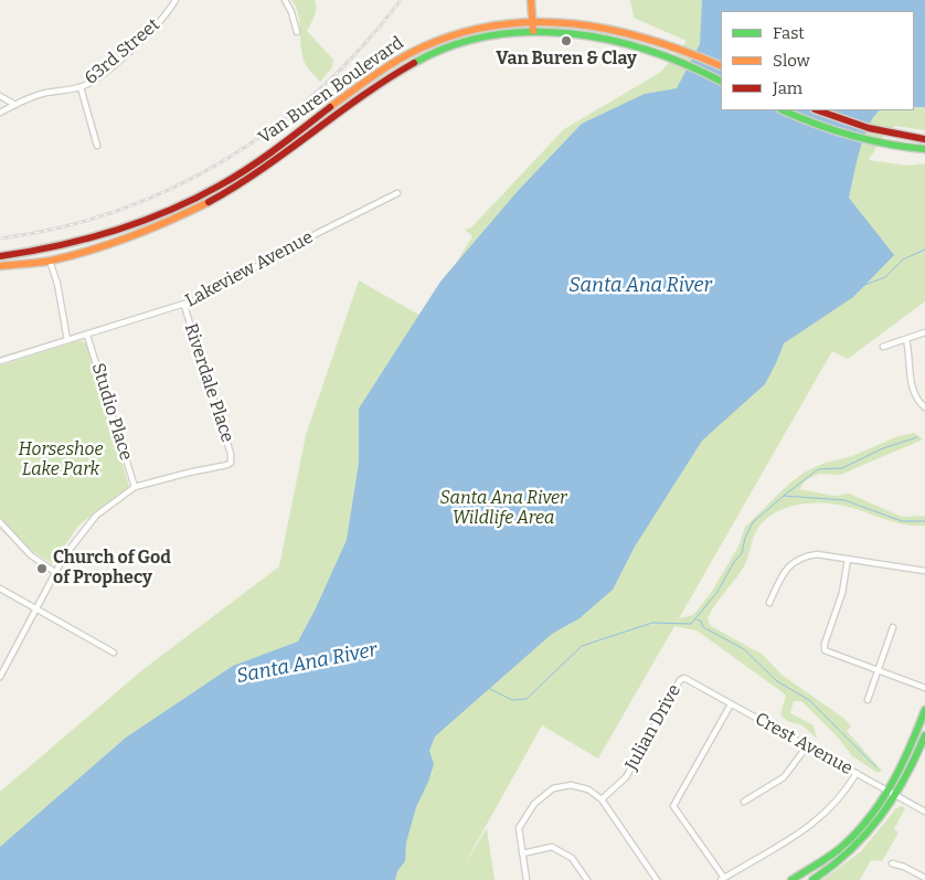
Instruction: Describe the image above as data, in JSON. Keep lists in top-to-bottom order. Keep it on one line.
{"streets":{"main road":["Van Buren Boulevard"],"street":["63rd Street","Lakeview Avenue","Riverdale Place","Studio Place","Julian Drive","Crest Avenue"]},"crossings":[["Lakeview Avenue","Riverdale Place"],["Lakeview Avenue","Studio Place"],["Riverdale Place","Studio Place"],["Julian Drive","Crest Avenue"]],"water":["Santa Ana River"],"parks":["Horseshoe Lake Park","Santa Ana River Wildlife Area"],"places":["Van Buren & Clay","Church of God of Prophecy"],"legend":["Fast","Slow","Jam"]}
